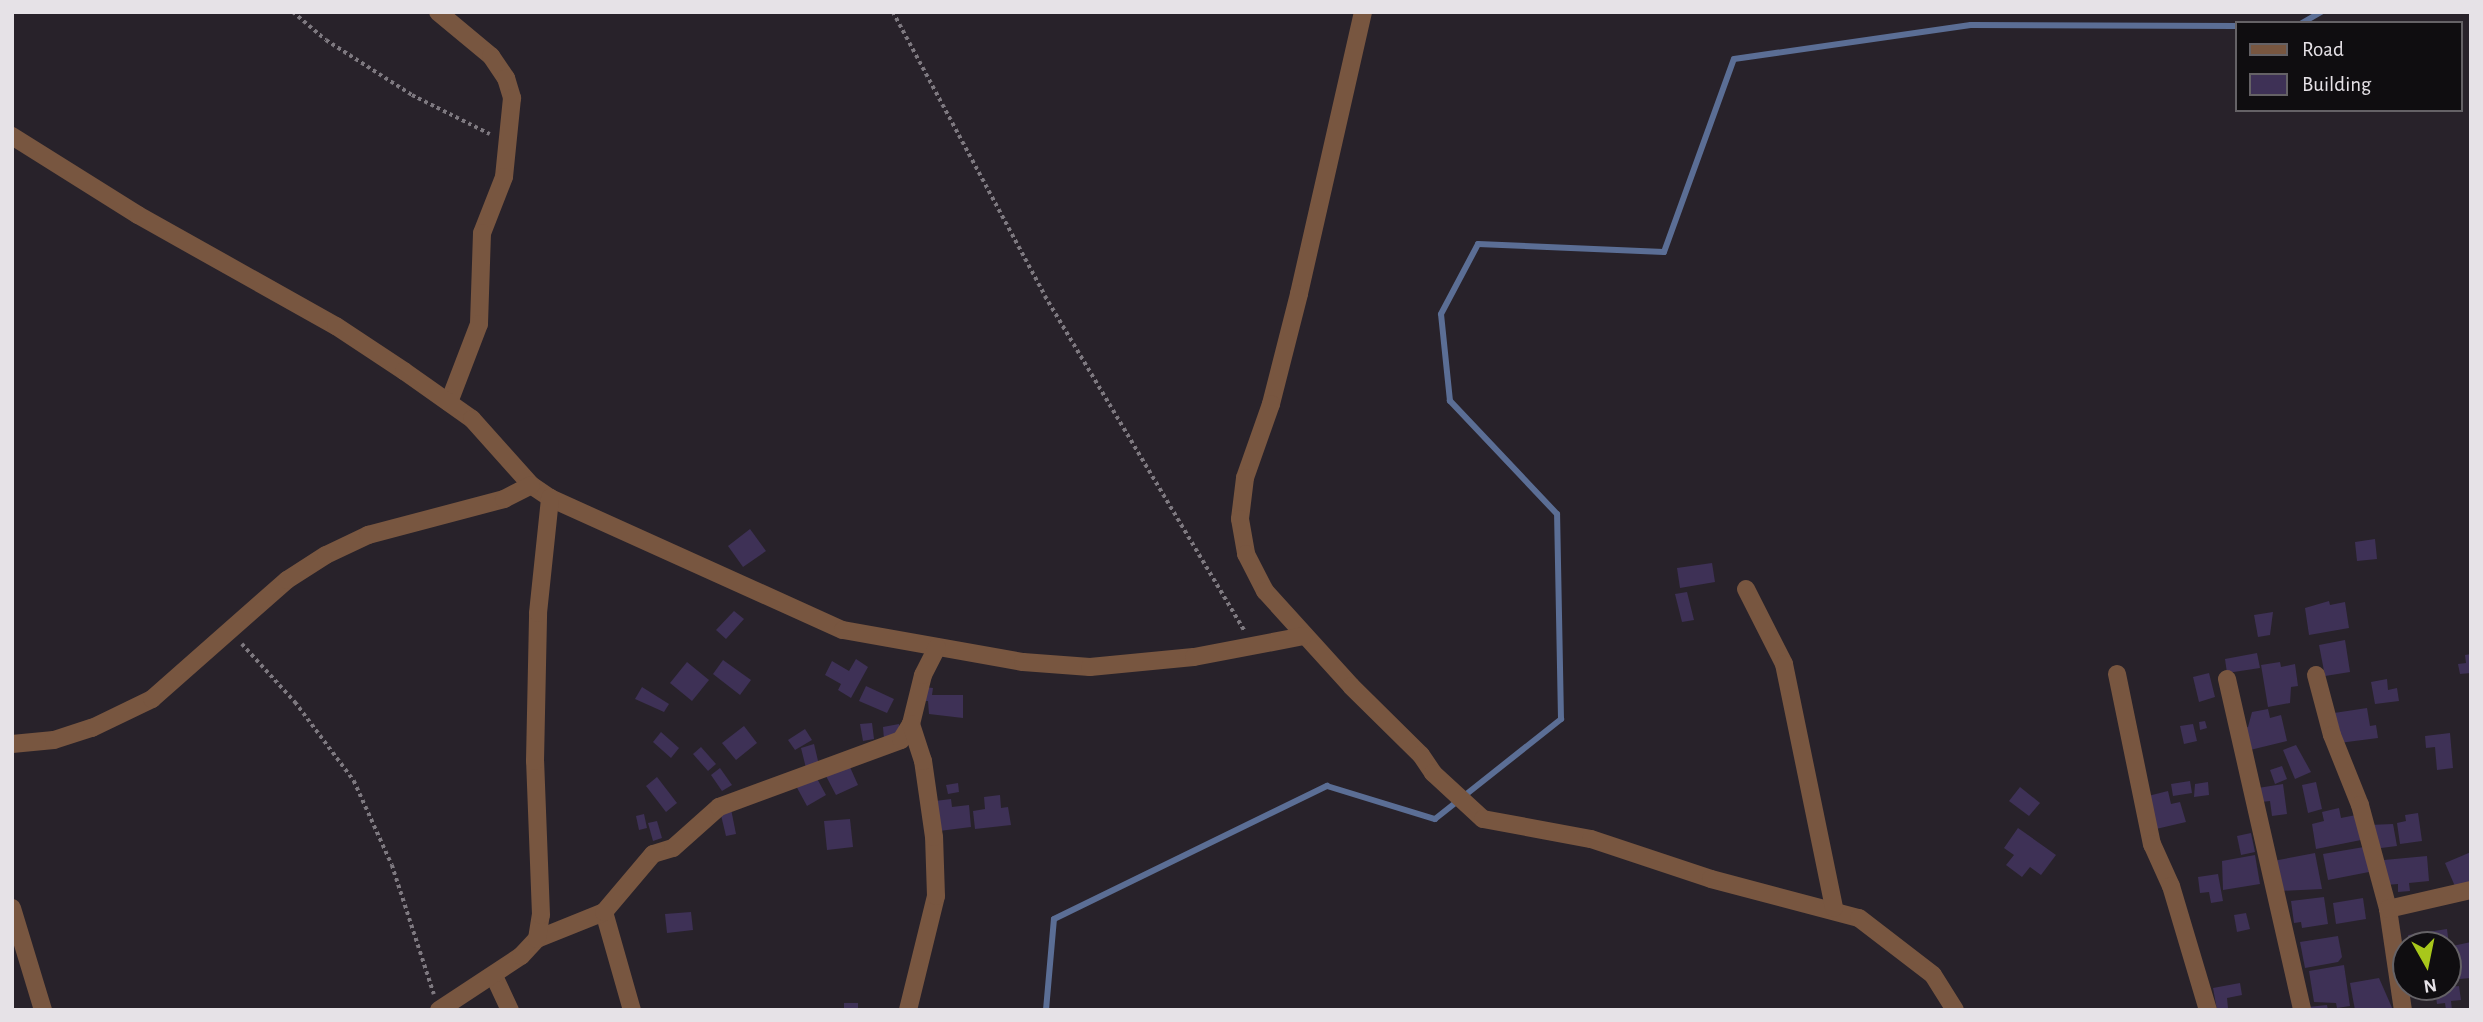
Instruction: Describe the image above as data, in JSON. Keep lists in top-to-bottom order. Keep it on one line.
{"legend":["Road","Building"],"north":"bottom"}
